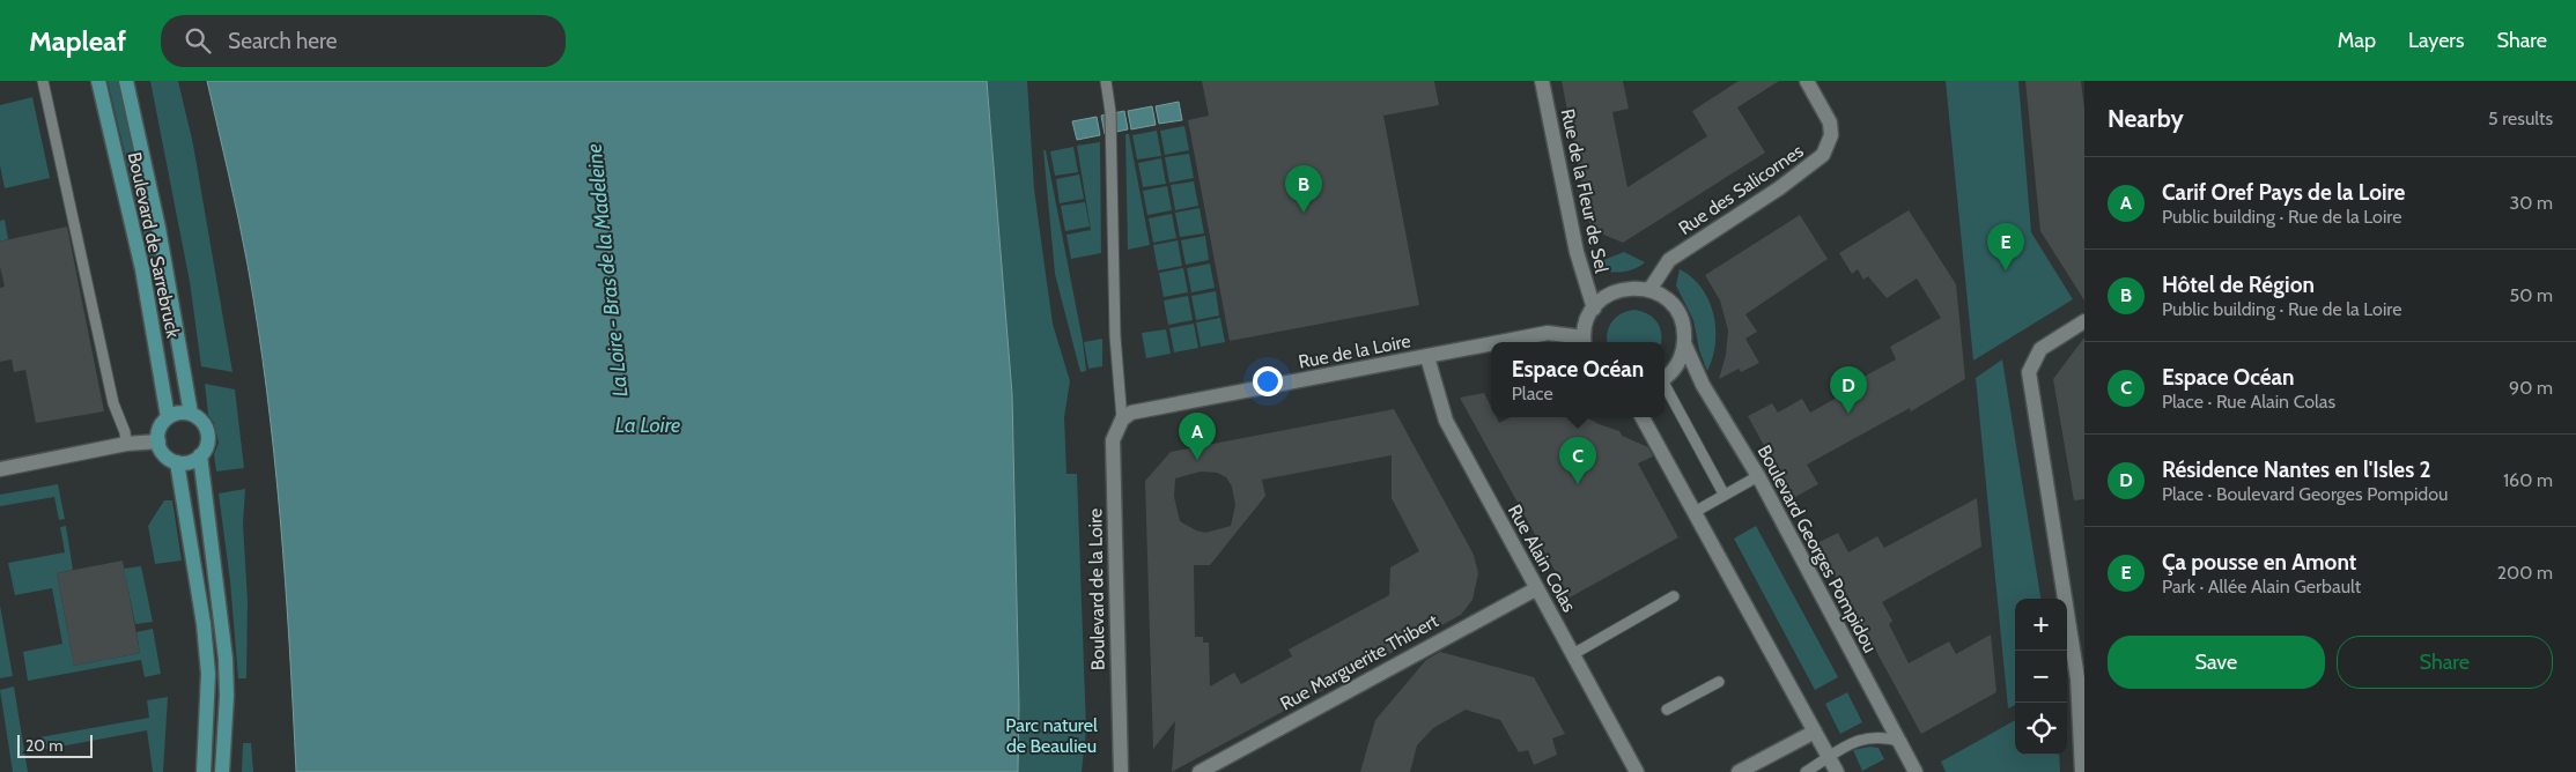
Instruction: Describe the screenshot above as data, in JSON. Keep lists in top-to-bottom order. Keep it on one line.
{"streets":{"main road":["Boulevard de Sarrebruck"],"street":["Rue des Salicornes","Rue de la Fleur de Sel","Rue de la Loire","Boulevard Georges Pompidou","Rue Alain Colas","Boulevard de la Loire","Rue Marguerite Thibert"]},"crossings":[["Rue des Salicornes","Boulevard Georges Pompidou"],["Rue de la Loire","Rue Alain Colas"],["Rue de la Loire","Boulevard de la Loire"],["Rue Alain Colas","Rue Marguerite Thibert"]],"water":["La Loire - Bras de la Madeleine","La Loire"],"parks":["Parc naturel de Beaulieu"],"scale_bar":"20 m","page":{"header":"Mapleaf","search":"Search here","nav":["Map","Layers","Share"],"heading":["Nearby","5 results"],"list":[{"mark":"A","name":"Carif Oref Pays de la Loire","note":"Public building · Rue de la Loire","value":"30 m"},{"mark":"B","name":"Hôtel de Région","note":"Public building · Rue de la Loire","value":"50 m"},{"mark":"C","name":"Espace Océan","note":"Place · Rue Alain Colas","value":"90 m"},{"mark":"D","name":"Résidence Nantes en l'Isles 2","note":"Place · Boulevard Georges Pompidou","value":"160 m"},{"mark":"E","name":"Ça pousse en Amont","note":"Park · Allée Alain Gerbault","value":"200 m"}],"pins":["B","E","D","A","C"],"popup":["Espace Océan","Place"],"map_buttons":["+","−"],"buttons":["Save","Share"],"scale":"20 m"}}
